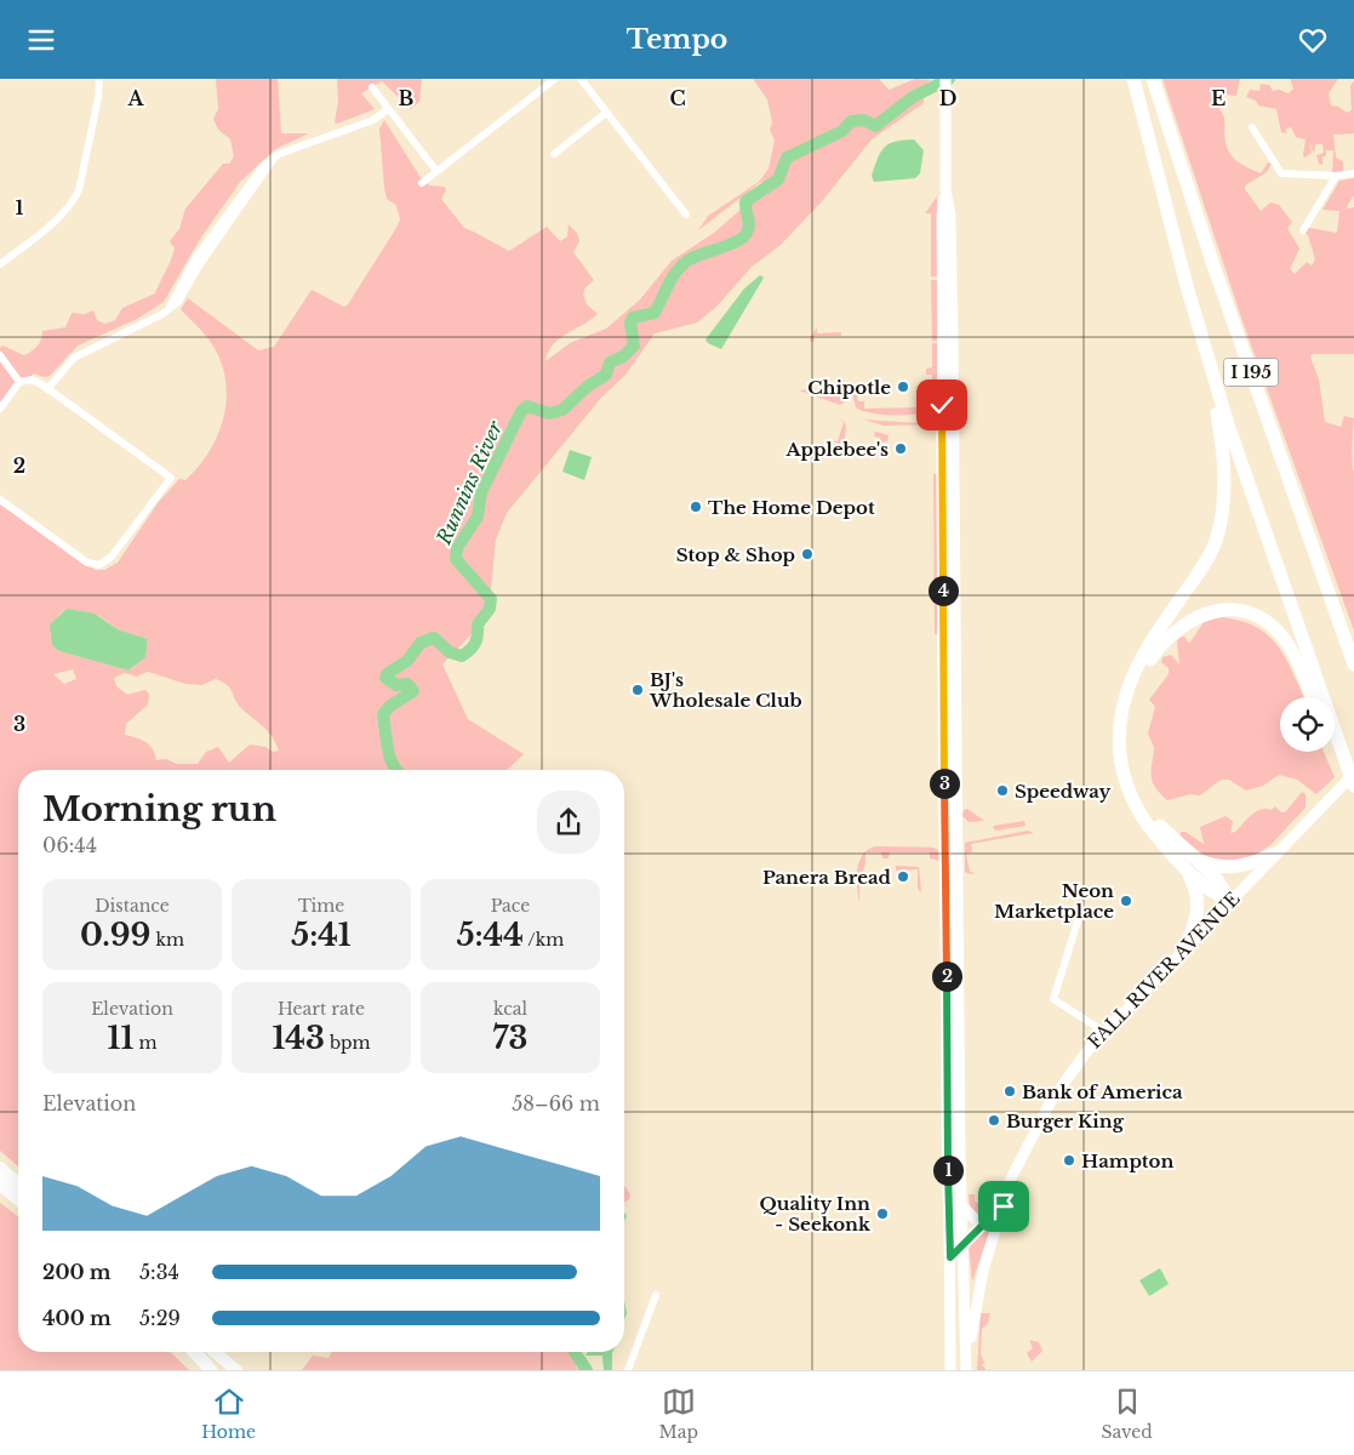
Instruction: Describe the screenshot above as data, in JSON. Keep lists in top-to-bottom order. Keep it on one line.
{"streets":{"highway":["I 195"],"main road":["FALL RIVER AVENUE"]},"water":["Runnins River"],"places":["Chipotle","Applebee's","The Home Depot","Stop & Shop","BJ's Wholesale Club","Speedway","Panera Bread","Neon Marketplace","Bank of America","Burger King","Hampton","Quality Inn - Seekonk"],"page":{"header":"Tempo","pins":["4","3","2","1"],"heading":["Morning run","06:44"],"stats":[["Distance","0.99 km"],["Time","5:41"],["Pace","5:44 /km"],["Elevation","11 m"],["Heart rate","143 bpm"],["kcal","73"]],"chart":["Elevation","58–66 m"],"list":[{"name":"200 m","note":"5:34"},{"name":"400 m","note":"5:29"}],"tabs":["Home","Map","Saved"]},"grid":{"columns":["A","B","C","D","E"],"rows":["1","2","3"]}}
